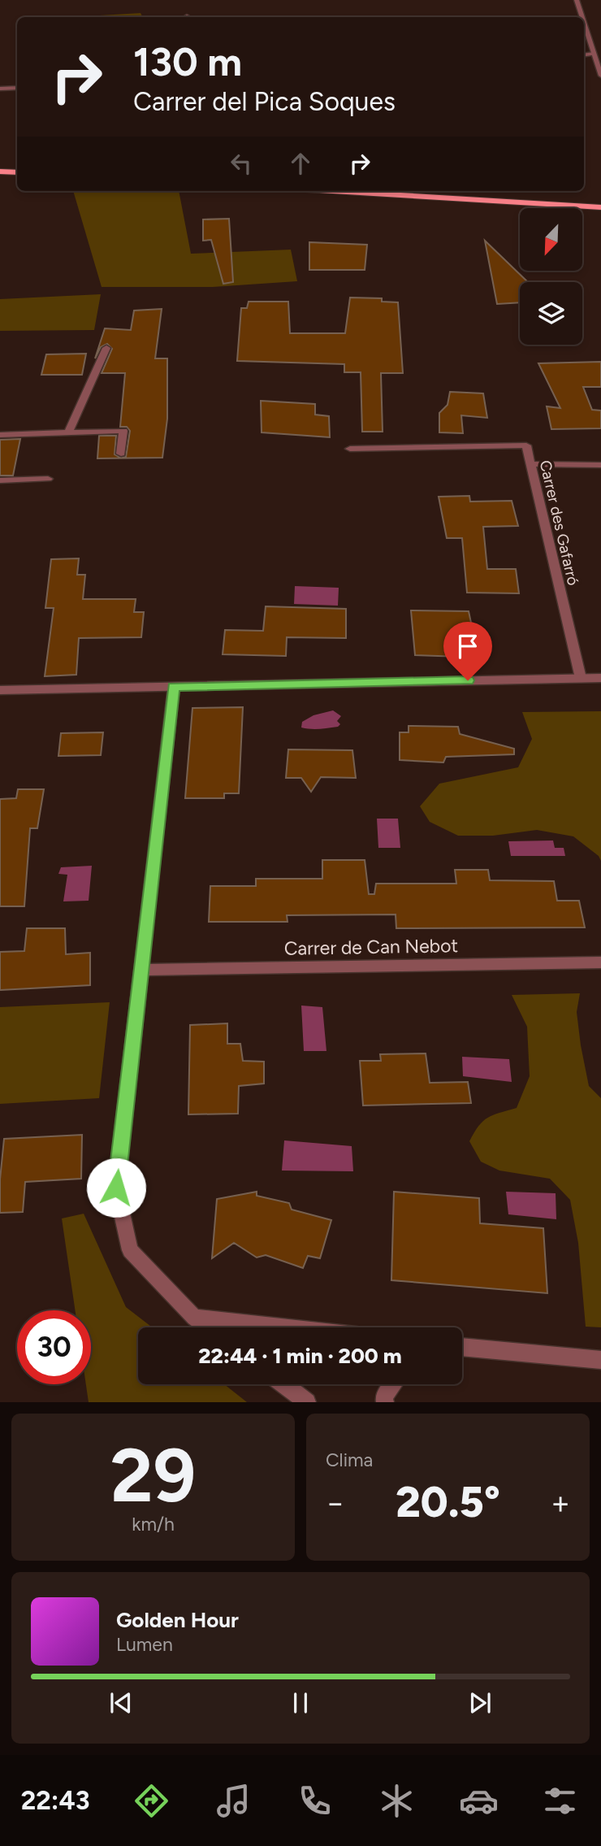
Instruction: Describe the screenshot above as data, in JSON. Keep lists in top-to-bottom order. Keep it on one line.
{"streets":{"street":["Carrer des Gafarró","Carrer de Can Nebot"]},"north":"bottom left","page":{"turn":["130 m","Carrer del Pica Soques"],"limit":"30","trip":"22:44 · 1 min · 200 m","tile":[["29","km/h"],"Clima"],"heat":["−","20.5°","+"],"song":["Golden Hour","Lumen"],"tabs":"22:43"}}
